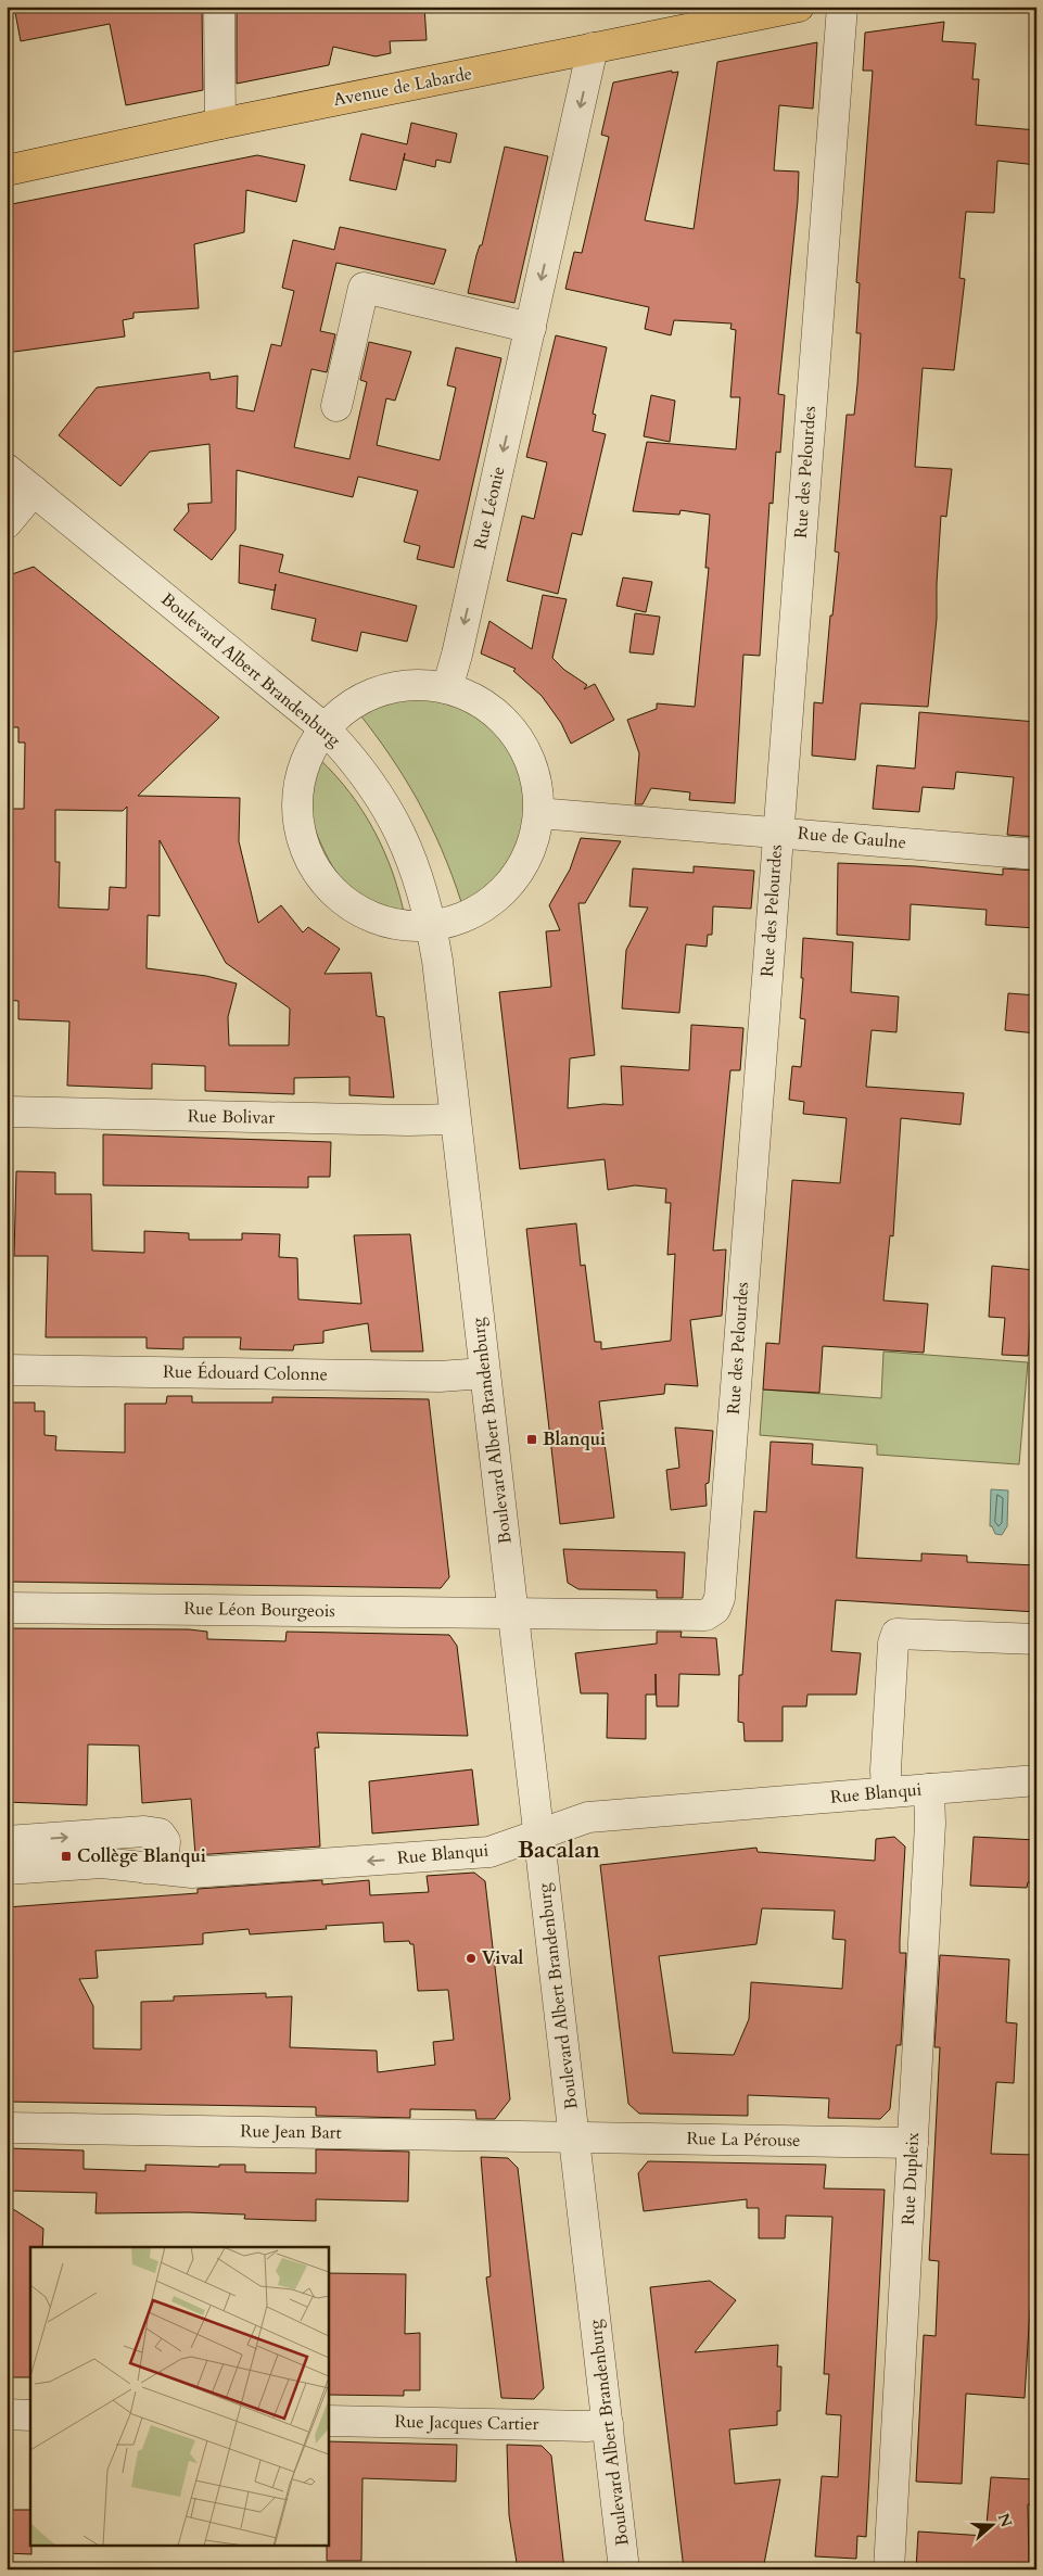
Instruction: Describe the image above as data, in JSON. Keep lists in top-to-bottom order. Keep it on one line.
{"streets":{"main road":["Avenue de Labarde"],"street":["Rue des Pelourdes","Rue Léonie","Boulevard Albert Brandenburg","Rue de Gaulne","Rue Bolivar","Rue Édouard Colonne","Rue Léon Bourgeois","Rue Blanqui","Rue Jean Bart","Rue La Pérouse","Rue Dupleix","Rue Jacques Cartier"]},"crossings":[["Avenue de Labarde","Rue Léonie"],["Rue des Pelourdes","Boulevard Albert Brandenburg"],["Rue des Pelourdes","Rue de Gaulne"],["Rue des Pelourdes","Rue Léon Bourgeois"],["Boulevard Albert Brandenburg","Rue Bolivar"],["Boulevard Albert Brandenburg","Rue Édouard Colonne"],["Boulevard Albert Brandenburg","Rue Léon Bourgeois"],["Boulevard Albert Brandenburg","Rue Blanqui"],["Boulevard Albert Brandenburg","Rue Jean Bart"],["Boulevard Albert Brandenburg","Rue La Pérouse"],["Boulevard Albert Brandenburg","Rue Jacques Cartier"],["Rue Blanqui","Rue Dupleix"],["Rue Jean Bart","Rue La Pérouse"],["Rue La Pérouse","Rue Dupleix"]],"one_way":["Rue Léonie","Rue Blanqui"],"districts":["Bacalan"],"places":{"transit":["Blanqui","Collège Blanqui"],"other":["Vival"]},"north":"right"}
